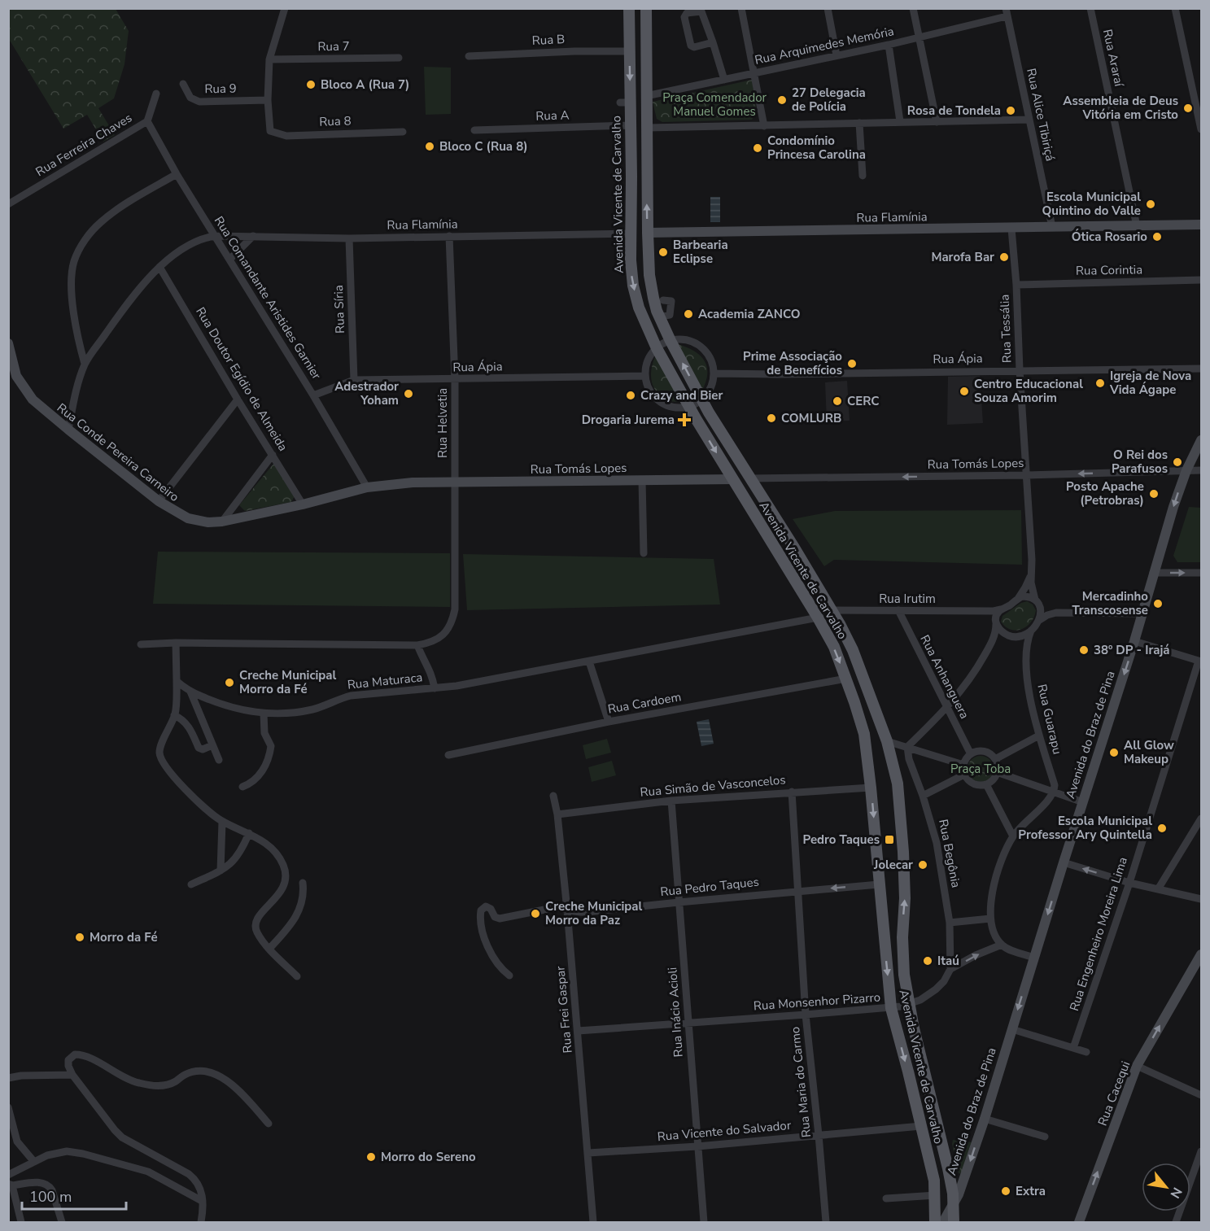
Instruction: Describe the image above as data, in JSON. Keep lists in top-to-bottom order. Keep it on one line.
{"streets":{"main road":["Avenida Vicente de Carvalho","Avenida do Braz de Pina"],"street":["Rua B","Rua Arquimedes Memória","Rua 7","Rua Araraí","Rua 9","Rua Alice Tibiriçá","Rua A","Rua 8","Rua Ferreira Chaves","Rua Flamínia","Rua Corintia","Rua Comandante Aristides Garnier","Rua Síria","Rua Tessália","Rua Ápia","Rua Doutor Egídio de Almeida","Rua Helvetia","Rua Conde Pereira Carneiro","Rua Tomás Lopes","Rua Irutim","Rua Anhanguera","Rua Maturaca","Rua Cardoem","Rua Guarapu","Rua Simão de Vasconcelos","Rua Begônia","Rua Pedro Taques","Rua Engenheiro Moreira Lima","Rua Monsenhor Pizarro","Rua Frei Gaspar","Rua Inácio Acioli","Rua Maria do Carmo","Rua Cacequi","Rua Vicente do Salvador"]},"crossings":[["Rua B","Avenida Vicente de Carvalho"],["Rua Arquimedes Memória","Rua Alice Tibiriçá"],["Rua Arquimedes Memória","Avenida Vicente de Carvalho"],["Rua Araraí","Rua Flamínia"],["Rua 9","Rua 8"],["Rua Alice Tibiriçá","Rua Flamínia"],["Rua A","Avenida Vicente de Carvalho"],["Rua Ferreira Chaves","Rua Comandante Aristides Garnier"],["Avenida Vicente de Carvalho","Rua Flamínia"],["Avenida Vicente de Carvalho","Rua Tomás Lopes"],["Avenida Vicente de Carvalho","Rua Irutim"],["Avenida Vicente de Carvalho","Rua Maturaca"],["Avenida Vicente de Carvalho","Rua Cardoem"],["Avenida Vicente de Carvalho","Avenida do Braz de Pina"],["Avenida Vicente de Carvalho","Rua Simão de Vasconcelos"],["Avenida Vicente de Carvalho","Rua Pedro Taques"],["Avenida Vicente de Carvalho","Rua Monsenhor Pizarro"],["Avenida Vicente de Carvalho","Rua Vicente do Salvador"],["Rua Flamínia","Rua Comandante Aristides Garnier"],["Rua Flamínia","Rua Síria"],["Rua Flamínia","Rua Tessália"],["Rua Flamínia","Rua Doutor Egídio de Almeida"],["Rua Flamínia","Rua Helvetia"],["Rua Corintia","Rua Tessália"],["Rua Comandante Aristides Garnier","Rua Ápia"],["Rua Comandante Aristides Garnier","Rua Conde Pereira Carneiro"],["Rua Síria","Rua Ápia"],["Rua Tessália","Rua Ápia"],["Rua Tessália","Rua Tomás Lopes"],["Rua Tessália","Rua Irutim"],["Rua Tessália","Rua Guarapu"],["Rua Ápia","Rua Helvetia"],["Rua Doutor Egídio de Almeida","Rua Conde Pereira Carneiro"],["Rua Helvetia","Rua Conde Pereira Carneiro"],["Rua Helvetia","Rua Tomás Lopes"],["Rua Conde Pereira Carneiro","Rua Tomás Lopes"],["Rua Tomás Lopes","Avenida do Braz de Pina"],["Rua Irutim","Rua Anhanguera"],["Rua Irutim","Rua Guarapu"],["Rua Simão de Vasconcelos","Rua Frei Gaspar"],["Rua Simão de Vasconcelos","Rua Inácio Acioli"],["Rua Simão de Vasconcelos","Rua Maria do Carmo"],["Rua Begônia","Rua Monsenhor Pizarro"],["Rua Pedro Taques","Rua Frei Gaspar"],["Rua Pedro Taques","Rua Inácio Acioli"],["Rua Pedro Taques","Rua Maria do Carmo"],["Rua Monsenhor Pizarro","Rua Frei Gaspar"],["Rua Monsenhor Pizarro","Rua Inácio Acioli"],["Rua Monsenhor Pizarro","Rua Maria do Carmo"],["Rua Frei Gaspar","Rua Vicente do Salvador"],["Rua Inácio Acioli","Rua Vicente do Salvador"],["Rua Maria do Carmo","Rua Vicente do Salvador"]],"one_way":["Rua Tomás Lopes","Avenida do Braz de Pina","Rua Cacequi"],"parks":["Praça Comendador Manuel Gomes","Praça Toba"],"places":{"other":["Bloco A (Rua 7)","27 Delegacia de Polícia","Assembleia de Deus Vitória em Cristo","Rosa de Tondela","Bloco C (Rua 8)","Condomínio Princesa Carolina","Escola Municipal Quintino do Valle","Ótica Rosario","Barbearia Eclipse","Marofa Bar","Academia ZANCO","Prime Associação de Benefícios","Igreja de Nova Vida Ágape","Centro Educacional Souza Amorim","Adestrador Yoham","Crazy and Bier","CERC","COMLURB","O Rei dos Parafusos","Posto Apache (Petrobras)","Mercadinho Transcosense","38º DP - Irajá","Creche Municipal Morro da Fé","All Glow Makeup","Escola Municipal Professor Ary Quintella","Jolecar","Creche Municipal Morro da Paz","Morro da Fé","Itaú","Morro do Sereno","Extra"],"health":["Drogaria Jurema"],"transit":["Pedro Taques"]},"scale_bar":"100 m","north":"bottom right"}
